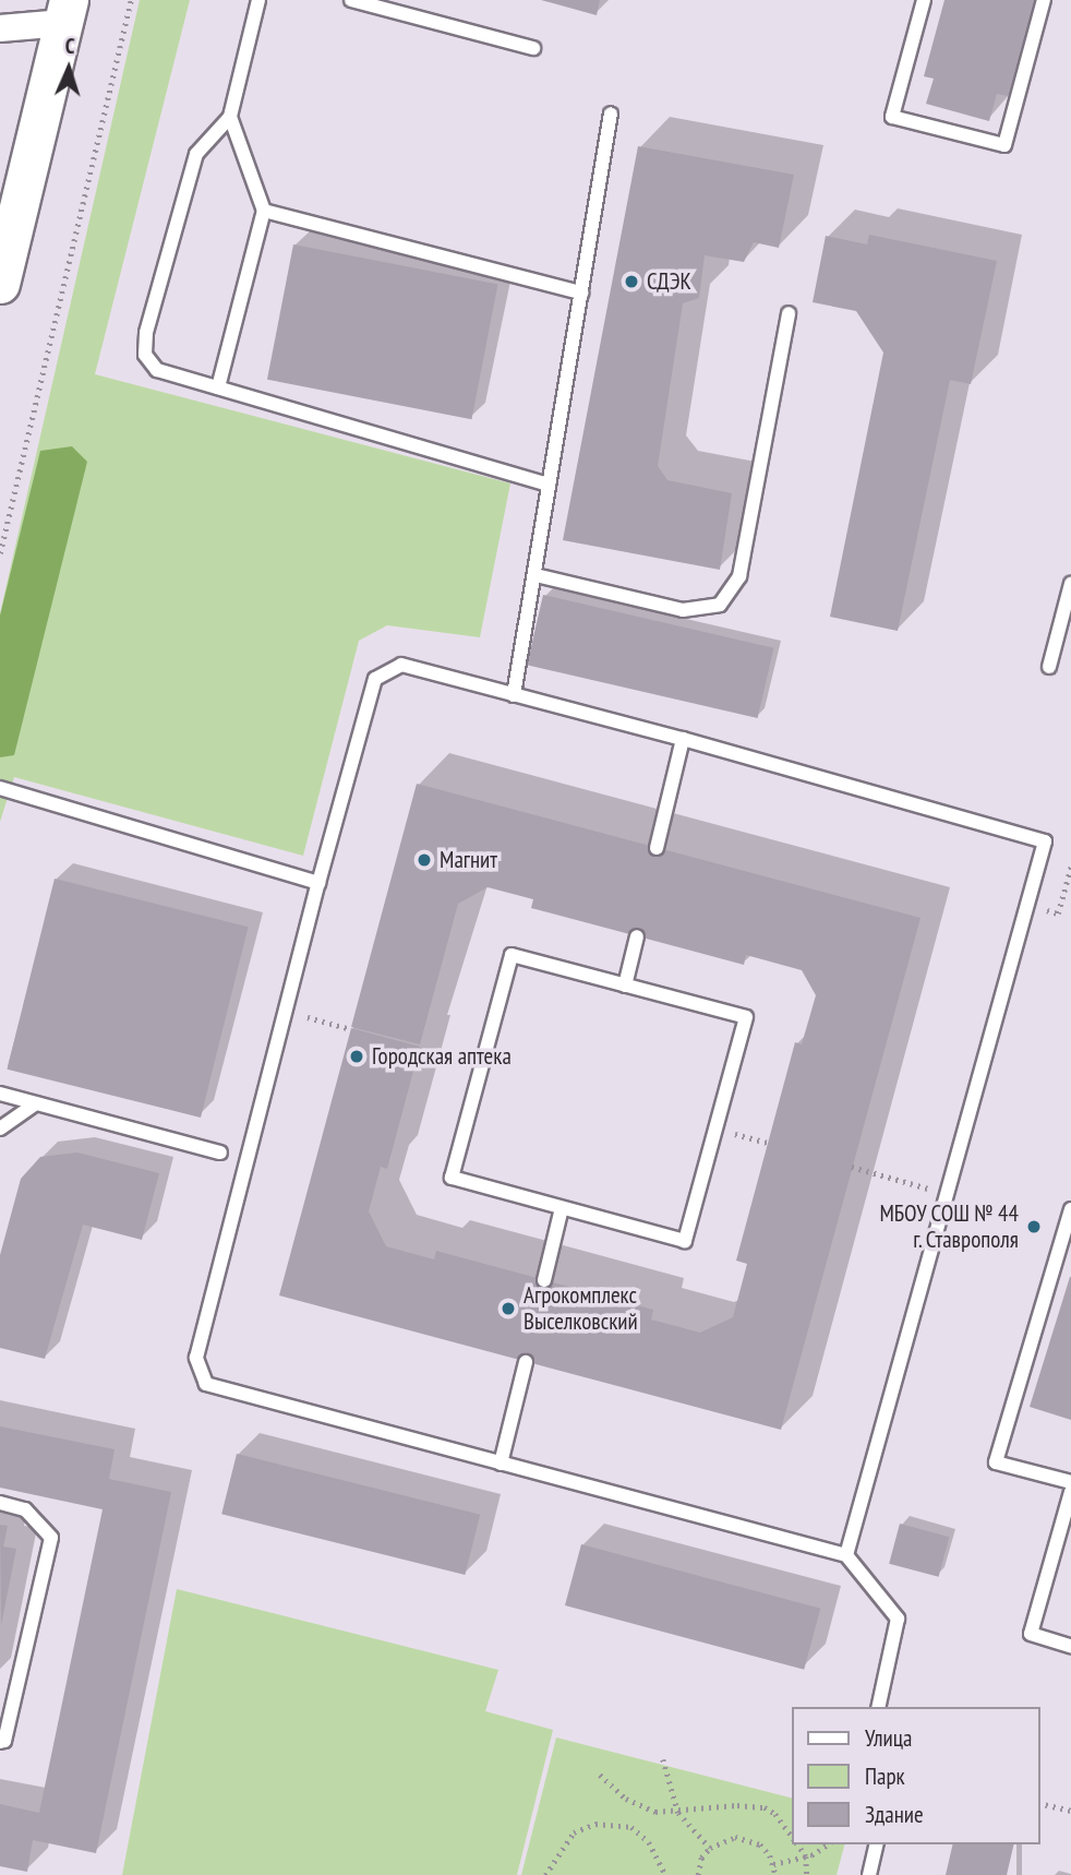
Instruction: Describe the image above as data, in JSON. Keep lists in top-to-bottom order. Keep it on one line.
{"places":["СДЭК","Магнит","Городская аптека","МБОУ СОШ № 44 г. Ставрополя","Агрокомплекс Выселковский"],"legend":["Улица","Парк","Здание"],"north":"top"}
